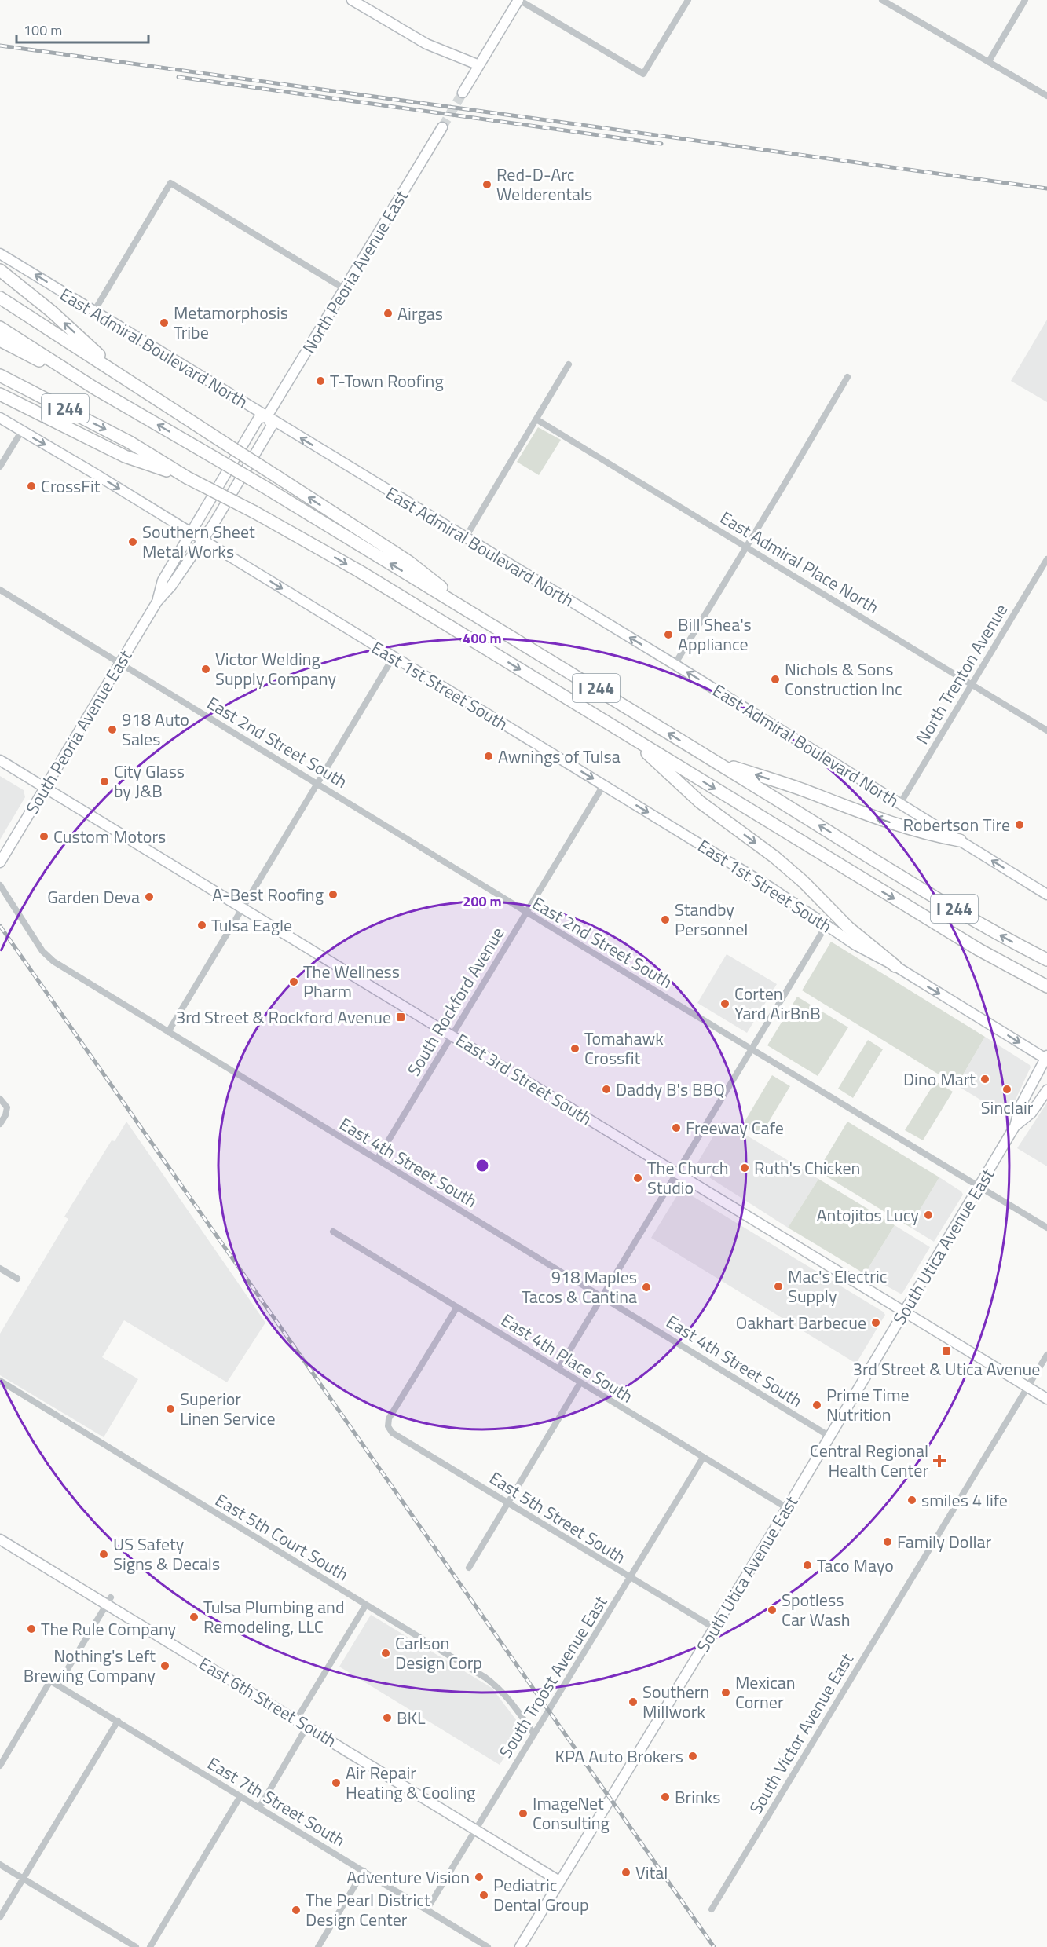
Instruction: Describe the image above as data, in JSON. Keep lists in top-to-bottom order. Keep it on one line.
{"streets":{"highway":["I 244"],"main road":["North Peoria Avenue East","East Admiral Boulevard North","East 1st Street South","South Peoria Avenue East","East 3rd Street South","South Utica Avenue East","East 6th Street South"],"street":["East Admiral Place North","North Trenton Avenue","East 2nd Street South","South Rockford Avenue","East 4th Street South","East 4th Place South","East 5th Street South","East 5th Court South","South Troost Avenue East","South Victor Avenue East","East 7th Street South"]},"crossings":[["North Peoria Avenue East","East Admiral Boulevard North"],["North Peoria Avenue East","South Peoria Avenue East"],["East Admiral Boulevard North","North Trenton Avenue"],["East Admiral Boulevard North","South Peoria Avenue East"],["East Admiral Place North","North Trenton Avenue"],["East 1st Street South","South Peoria Avenue East"],["East 1st Street South","South Rockford Avenue"],["East 1st Street South","South Utica Avenue East"],["South Peoria Avenue East","East 2nd Street South"],["South Peoria Avenue East","East 3rd Street South"],["East 2nd Street South","South Rockford Avenue"],["East 2nd Street South","South Utica Avenue East"],["South Rockford Avenue","East 3rd Street South"],["South Rockford Avenue","East 4th Street South"],["East 3rd Street South","South Utica Avenue East"],["East 3rd Street South","South Victor Avenue East"],["East 4th Street South","South Utica Avenue East"],["South Utica Avenue East","East 4th Place South"],["South Utica Avenue East","East 5th Street South"],["South Utica Avenue East","East 6th Street South"],["East 4th Place South","East 5th Street South"],["East 4th Place South","South Troost Avenue East"],["East 5th Street South","South Troost Avenue East"],["East 5th Court South","South Troost Avenue East"],["South Troost Avenue East","East 6th Street South"],["South Troost Avenue East","East 7th Street South"]],"one_way":["East Admiral Boulevard North","East 1st Street South"],"places":{"other":["Red-D-Arc Welderentals","Airgas","Metamorphosis Tribe","T-Town Roofing","CrossFit","Southern Sheet Metal Works","Bill Shea's Appliance","Victor Welding Supply Company","Nichols & Sons Construction Inc","918 Auto Sales","Awnings of Tulsa","City Glass by J&B","Robertson Tire","Custom Motors","A-Best Roofing","Garden Deva","Standby Personnel","Tulsa Eagle","The Wellness Pharm","Corten Yard AirBnB","Tomahawk Crossfit","Dino Mart","Daddy B's BBQ","Sinclair","Freeway Cafe","Ruth's Chicken","The Church Studio","Antojitos Lucy","Mac's Electric Supply","918 Maples Tacos & Cantina","Oakhart Barbecue","Prime Time Nutrition","Superior Linen Service","smiles 4 life","Family Dollar","US Safety Signs & Decals","Taco Mayo","Spotless Car Wash","Tulsa Plumbing and Remodeling, LLC","The Rule Company","Carlson Design Corp","Nothing's Left Brewing Company","Mexican Corner","Southern Millwork","BKL","KPA Auto Brokers","Air Repair Heating & Cooling","Brinks","ImageNet Consulting","Vital","Adventure Vision","Pediatric Dental Group","The Pearl District Design Center"],"transit":["3rd Street & Rockford Avenue","3rd Street & Utica Avenue"],"health":["Central Regional Health Center"]},"scale_bar":"100 m","rings":["400 m","200 m"]}
